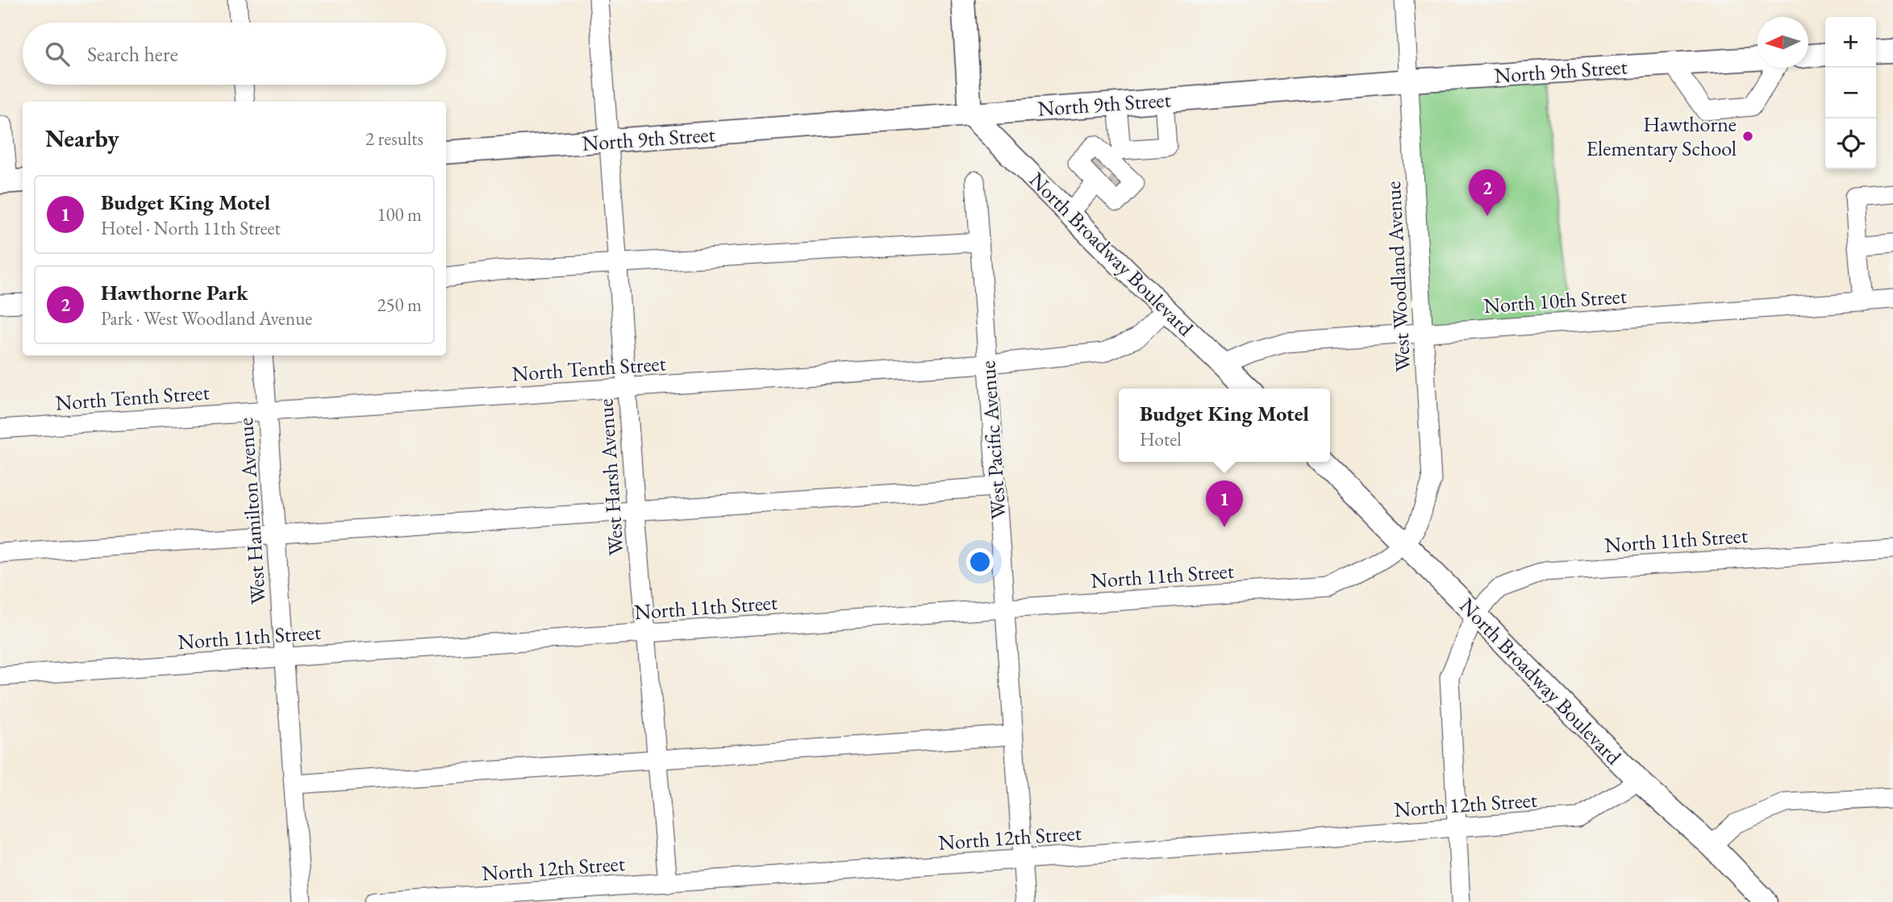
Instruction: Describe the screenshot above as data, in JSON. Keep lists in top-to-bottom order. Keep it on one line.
{"streets":{"main road":["North 9th Street","North Broadway Boulevard"],"street":["West Woodland Avenue","North 10th Street","North Tenth Street","West Pacific Avenue","West Harsh Avenue","West Hamilton Avenue","North 11th Street","North 12th Street"]},"crossings":[["North 9th Street","North Broadway Boulevard"],["North 9th Street","West Woodland Avenue"],["North 9th Street","West Harsh Avenue"],["North Broadway Boulevard","West Woodland Avenue"],["North Broadway Boulevard","North 10th Street"],["North Broadway Boulevard","North Tenth Street"],["North Broadway Boulevard","North 11th Street"],["North Broadway Boulevard","North 12th Street"],["West Woodland Avenue","North 10th Street"],["West Woodland Avenue","North 11th Street"],["North Tenth Street","West Pacific Avenue"],["North Tenth Street","West Harsh Avenue"],["North Tenth Street","West Hamilton Avenue"],["West Pacific Avenue","North 11th Street"],["West Pacific Avenue","North 12th Street"],["West Harsh Avenue","North 11th Street"],["West Harsh Avenue","North 12th Street"],["West Hamilton Avenue","North 11th Street"]],"places":["Hawthorne Elementary School"],"north":"left","page":{"map_buttons":["+","−"],"search":"Search here","heading":["Nearby","2 results"],"pins":["2","1"],"list":[{"mark":"1","name":"Budget King Motel","note":"Hotel · North 11th Street","value":"100 m"},{"mark":"2","name":"Hawthorne Park","note":"Park · West Woodland Avenue","value":"250 m"}],"popup":["Budget King Motel","Hotel"]}}
